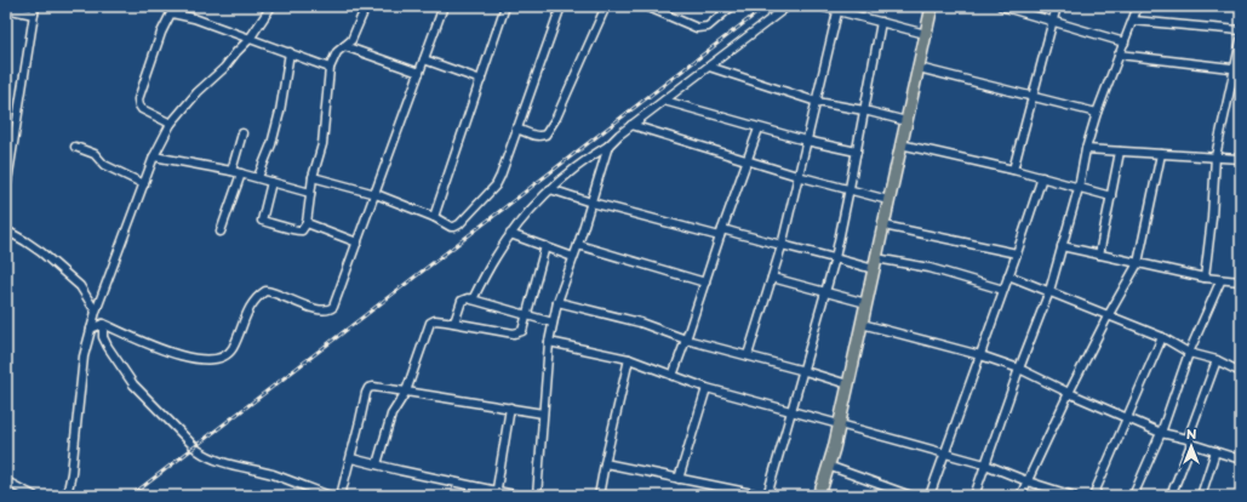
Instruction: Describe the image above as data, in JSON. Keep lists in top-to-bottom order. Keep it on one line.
{"north":"top"}
